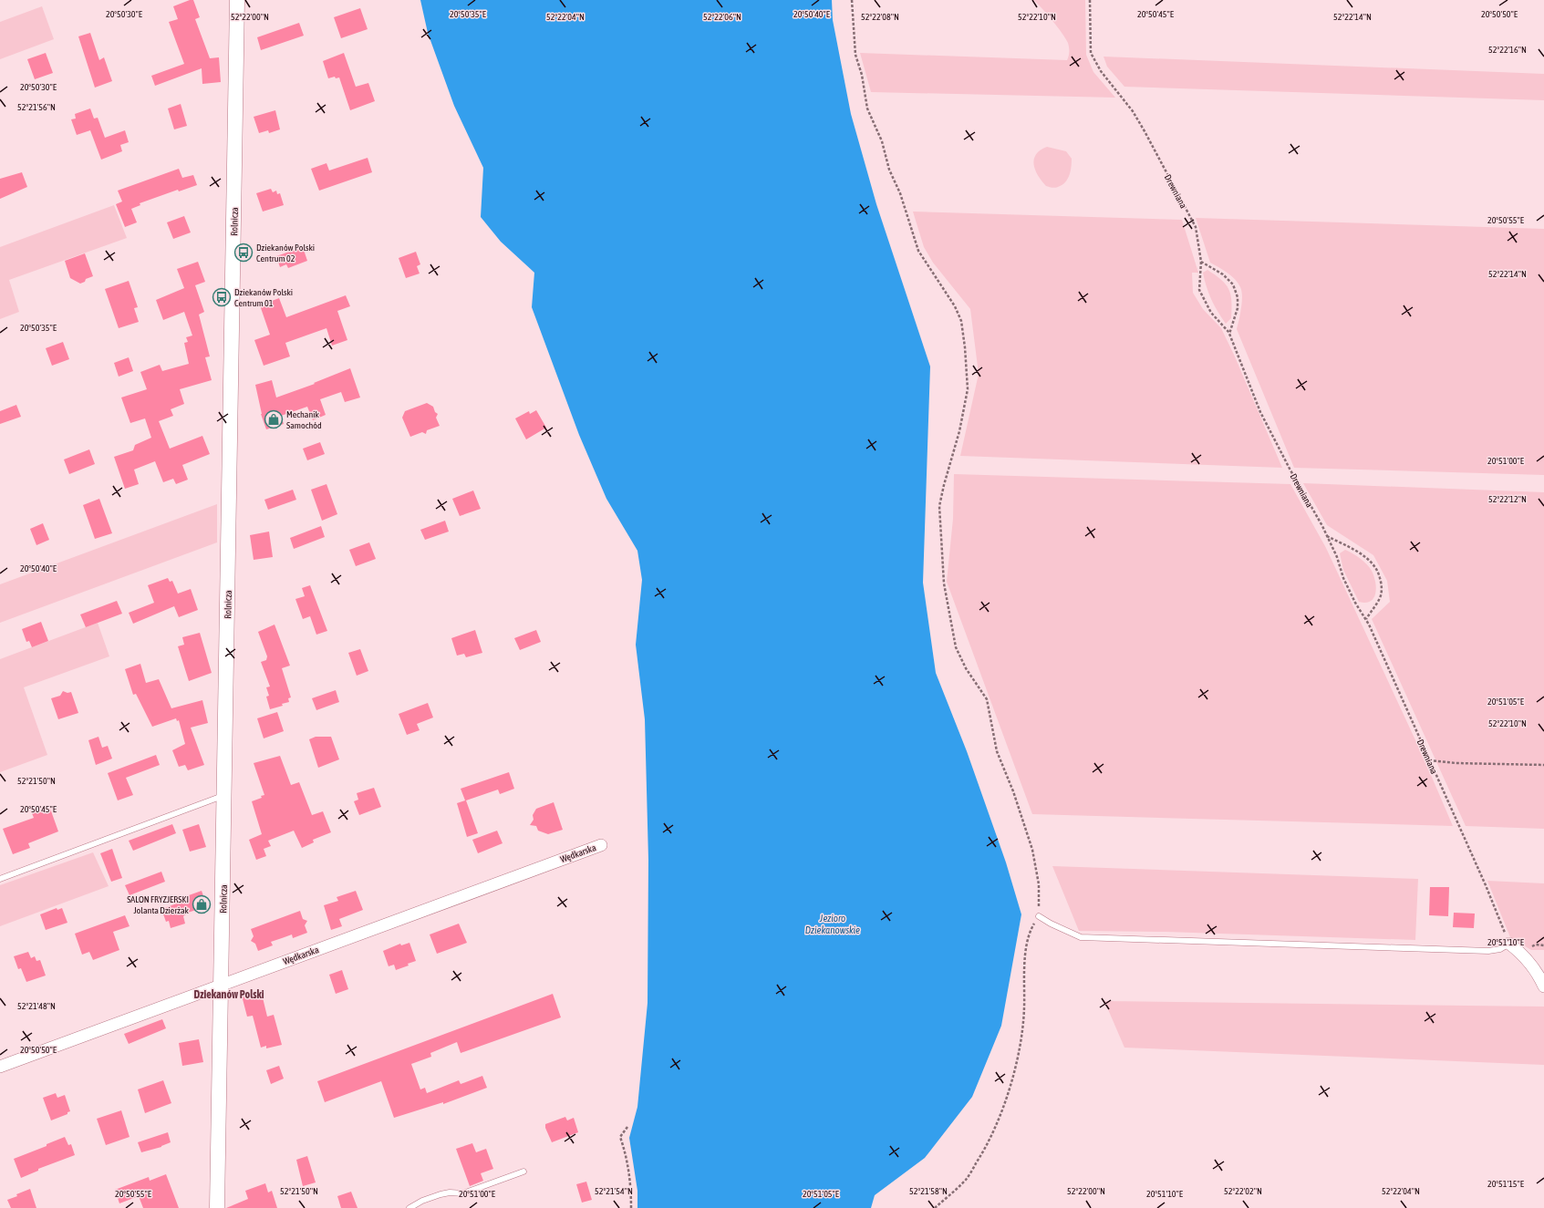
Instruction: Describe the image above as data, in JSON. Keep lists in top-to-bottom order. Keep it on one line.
{"streets":{"street":["Rolnicza","Wędkarska"],"path":["Drewniana"]},"crossings":[["Rolnicza","Wędkarska"]],"districts":["Dziekanów Polski"],"water":["Jezioro Dziekanowskie"],"places":{"bus stop":["Dziekanów Polski Centrum 02","Dziekanów Polski Centrum 01"],"shop":["Mechanik Samochód","SALON FRYZJERSKI Jolanta Dzierżak"]},"coordinates":["20°50'50\"E","20°50'30\"E","20°50'35\"E","20°50'40\"E","20°50'45\"E","52°22'00\"N","52°22'04\"N","52°22'06\"N","52°22'08\"N","52°22'10\"N","52°22'14\"N","52°22'16\"N","52°21'56\"N","20°50'55\"E","20°51'00\"E","52°22'12\"N","20°51'05\"E","52°21'50\"N","20°51'10\"E","52°21'48\"N","20°51'15\"E","52°21'54\"N","52°21'58\"N","52°22'02\"N"]}
